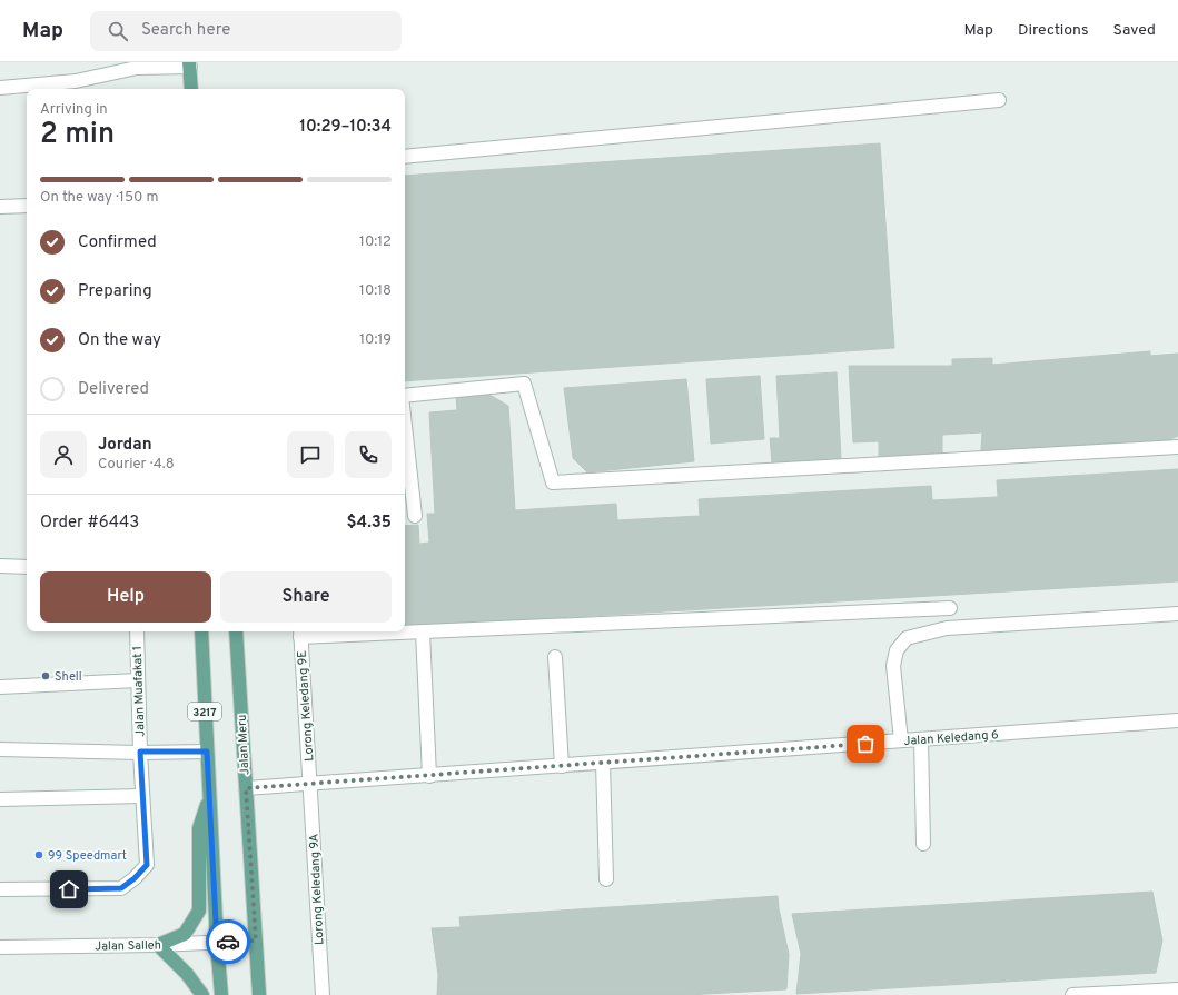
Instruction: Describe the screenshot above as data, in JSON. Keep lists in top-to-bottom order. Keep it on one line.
{"streets":{"main road":["3217","Jalan Meru"],"street":["Jalan Muafakat 1","Lorong Keledang 9E","Jalan Keledang 6","Lorong Keledang 9A","Jalan Salleh"]},"crossings":[["Lorong Keledang 9E","Jalan Keledang 6"],["Lorong Keledang 9E","Lorong Keledang 9A"],["3217","Jalan Salleh"],["Jalan Keledang 6","Jalan Meru"],["Jalan Keledang 6","Lorong Keledang 9A"],["Jalan Meru","Jalan Salleh"]],"places":["Shell","99 Speedmart"],"page":{"header":"Map","search":"Search here","nav":["Map","Directions","Saved"],"heading":["2 min","Arriving in","10:29–10:34"],"panel":["Jordan","Courier · 4.8","Order #6443","$4.35"],"bar":"On the way · 150 m","list":[["Confirmed","10:12"],["Preparing","10:18"],["On the way","10:19"],"Delivered"],"buttons":["Help","Share"]}}
